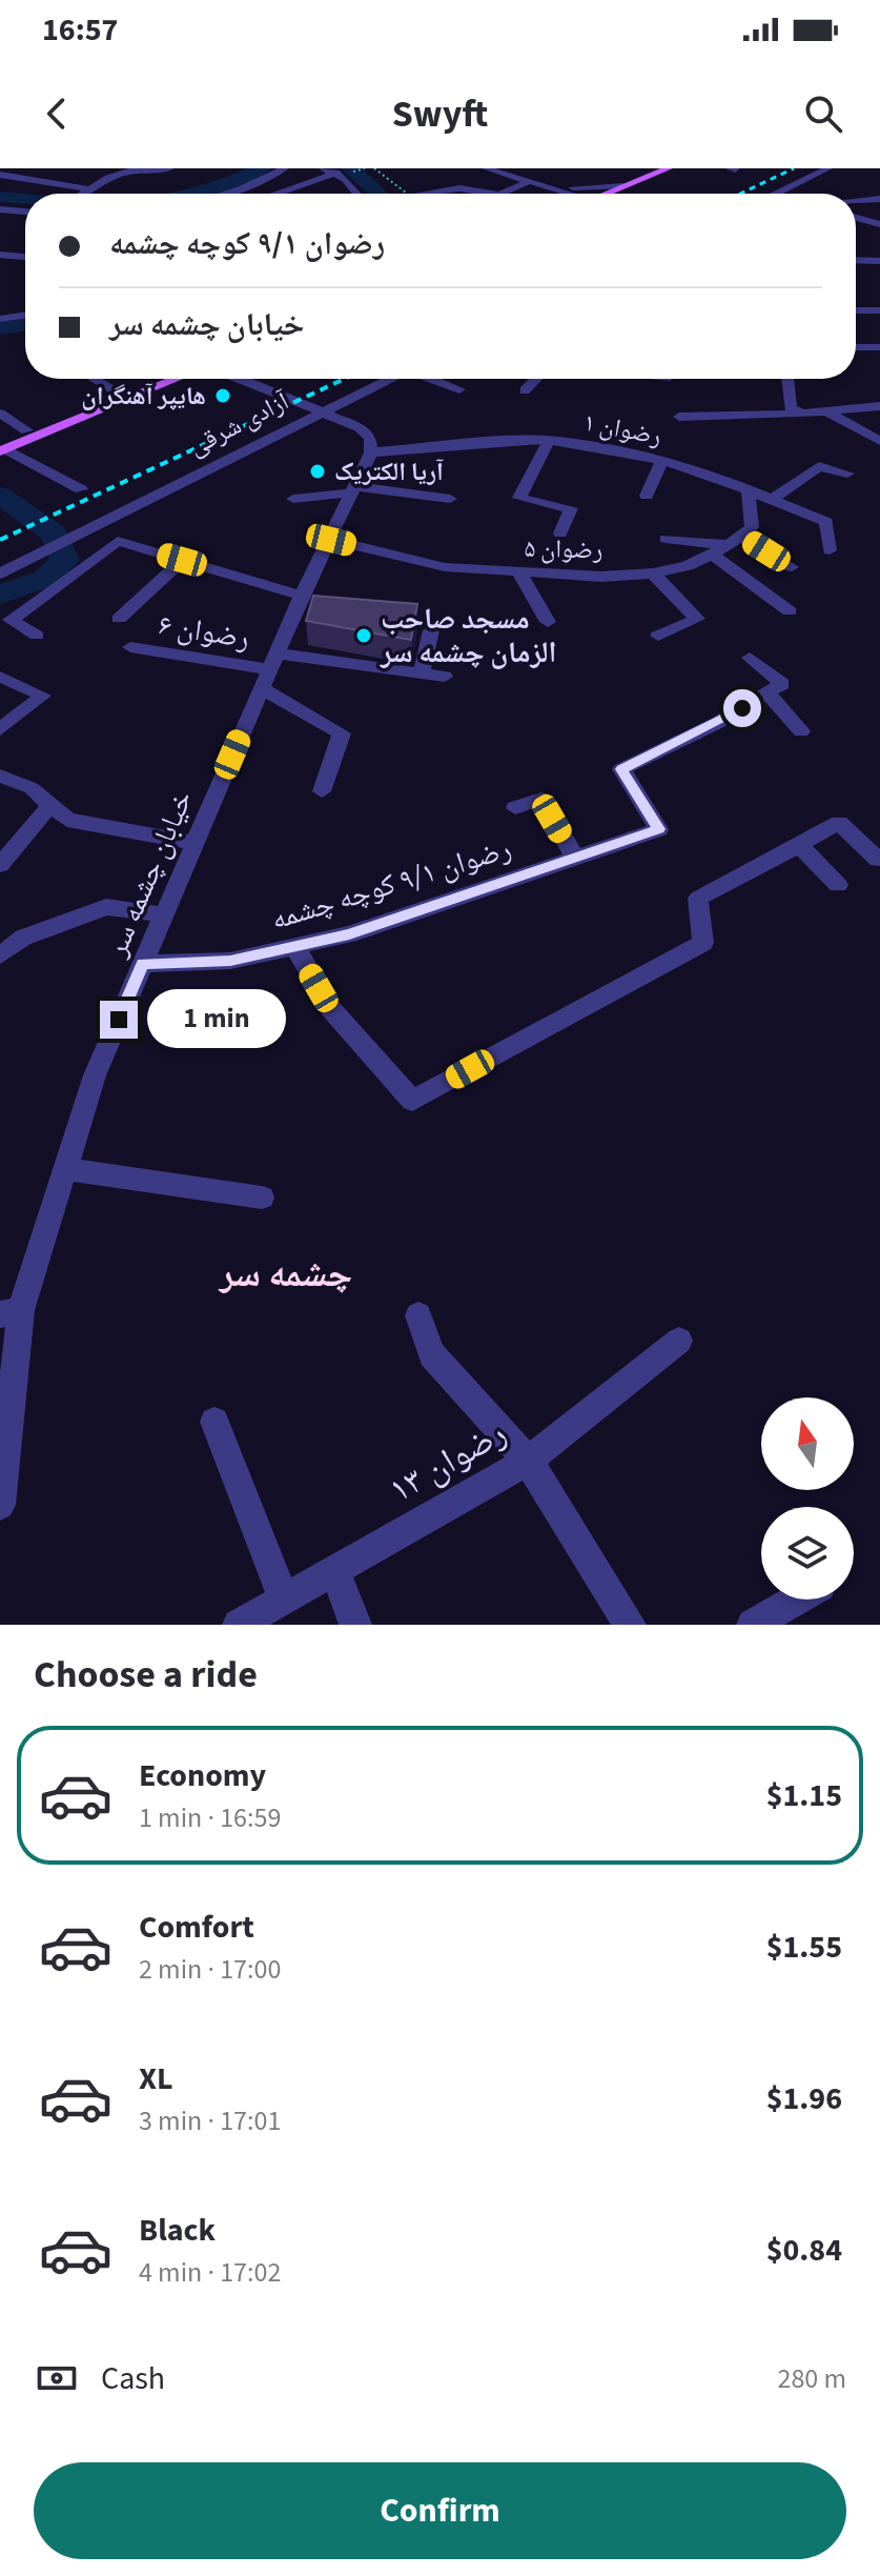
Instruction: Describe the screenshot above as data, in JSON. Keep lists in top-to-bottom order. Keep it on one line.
{"streets":{"street":["آزادی شرقی","رضوان ۱","رضوان ۵","رضوان ۶","خیابان چشمه سر","رضوان ۹/۱ کوچه چشمه","رضوان ۱۳"]},"crossings":[["رضوان ۱","خیابان چشمه سر"],["رضوان ۵","خیابان چشمه سر"],["رضوان ۶","خیابان چشمه سر"],["خیابان چشمه سر","رضوان ۹/۱ کوچه چشمه"]],"districts":["چشمه سر"],"places":["هایپر آهنگران","آریا الکتریک","مسجد صاحب الزمان چشمه سر"],"north":"top","page":{"status":"16:57","header":"Swyft","banner":["رضوان ۹/۱ کوچه چشمه","خیابان چشمه سر"],"bubble":"1 min","heading":"Choose a ride","list":[{"name":"Economy","note":"1 min · 16:59","value":"$1.15"},{"name":"Comfort","note":"2 min · 17:00","value":"$1.55"},{"name":"XL","note":"3 min · 17:01","value":"$1.96"},{"name":"Black","note":"4 min · 17:02","value":"$0.84"}],"pay":["Cash","280 m"],"buttons":"Confirm"}}
